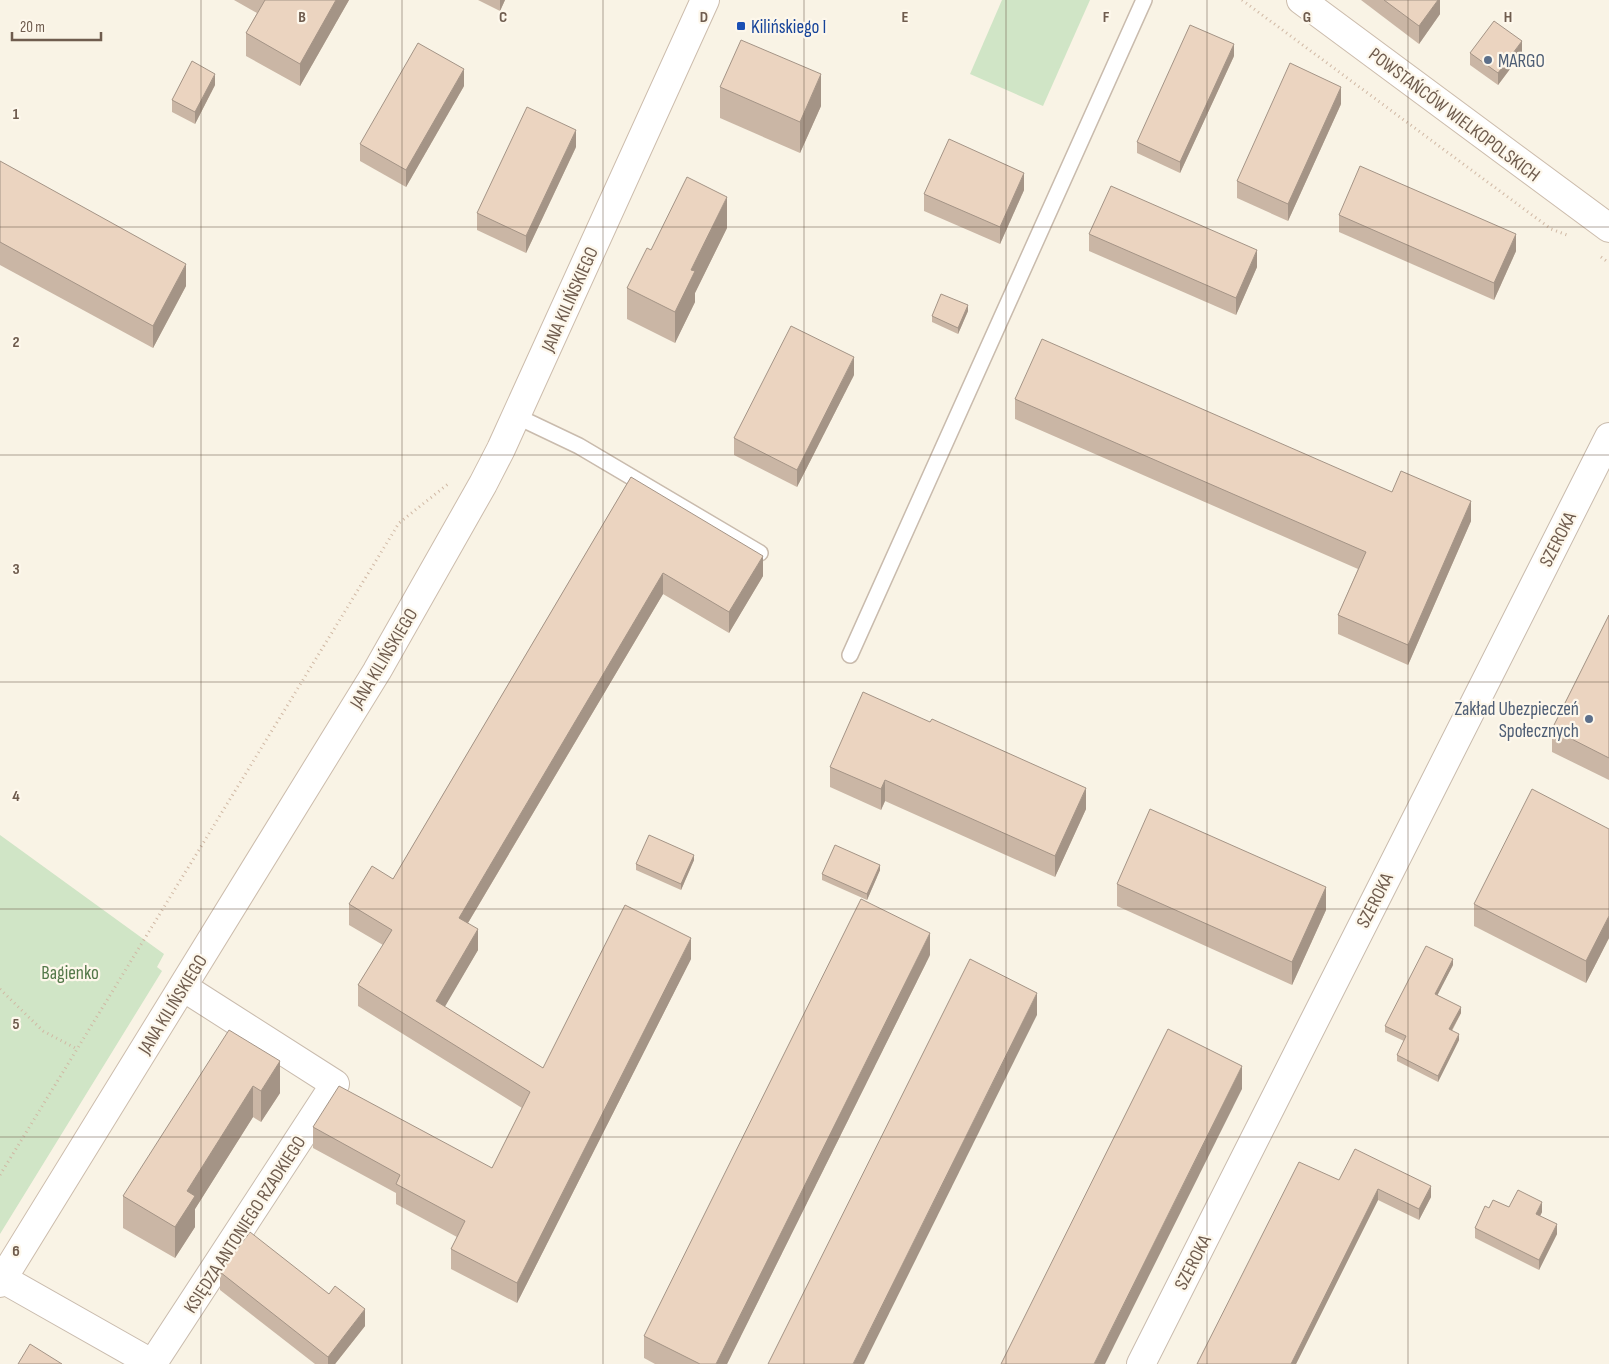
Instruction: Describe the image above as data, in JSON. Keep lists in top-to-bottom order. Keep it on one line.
{"streets":{"street":["POWSTAŃCÓW WIELKOPOLSKICH","JANA KILIŃSKIEGO","SZEROKA","KSIĘDZA ANTONIEGO RZADKIEGO"]},"crossings":[["JANA KILIŃSKIEGO","KSIĘDZA ANTONIEGO RZADKIEGO"]],"parks":["Bagienko"],"places":{"transit":["Kilińskiego I"],"other":["MARGO","Zakład Ubezpieczeń Społecznych"]},"scale_bar":"20 m","grid":{"columns":["B","C","D","E","F","G","H"],"rows":["1","2","3","4","5","6"]}}
